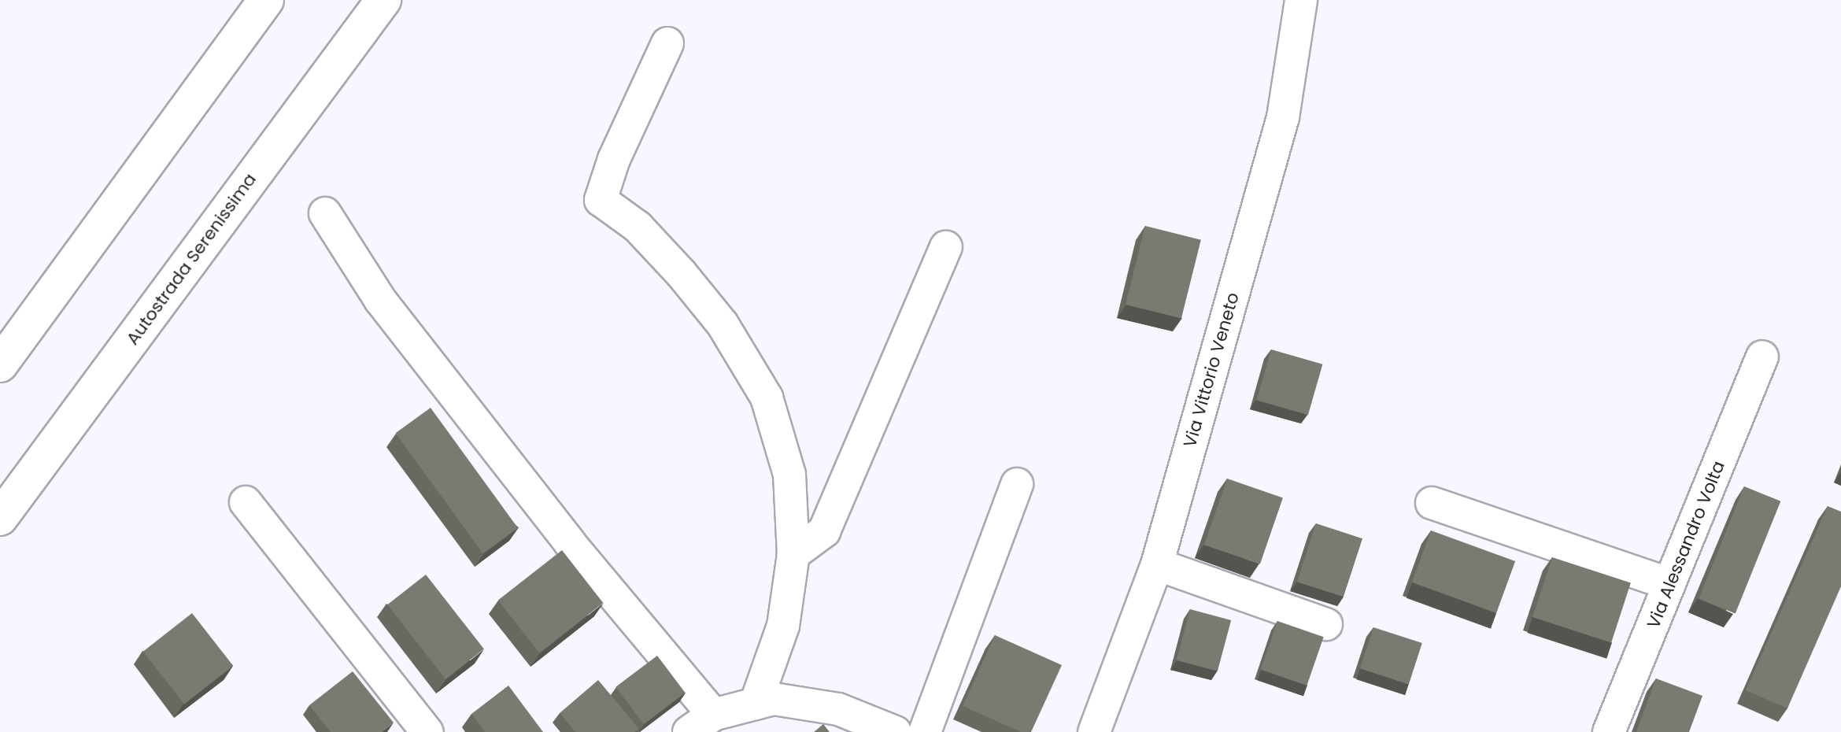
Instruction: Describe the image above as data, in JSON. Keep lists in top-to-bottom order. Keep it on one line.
{"streets":{"highway":["Autostrada Serenissima"],"street":["Via Vittorio Veneto","Via Alessandro Volta"]}}
